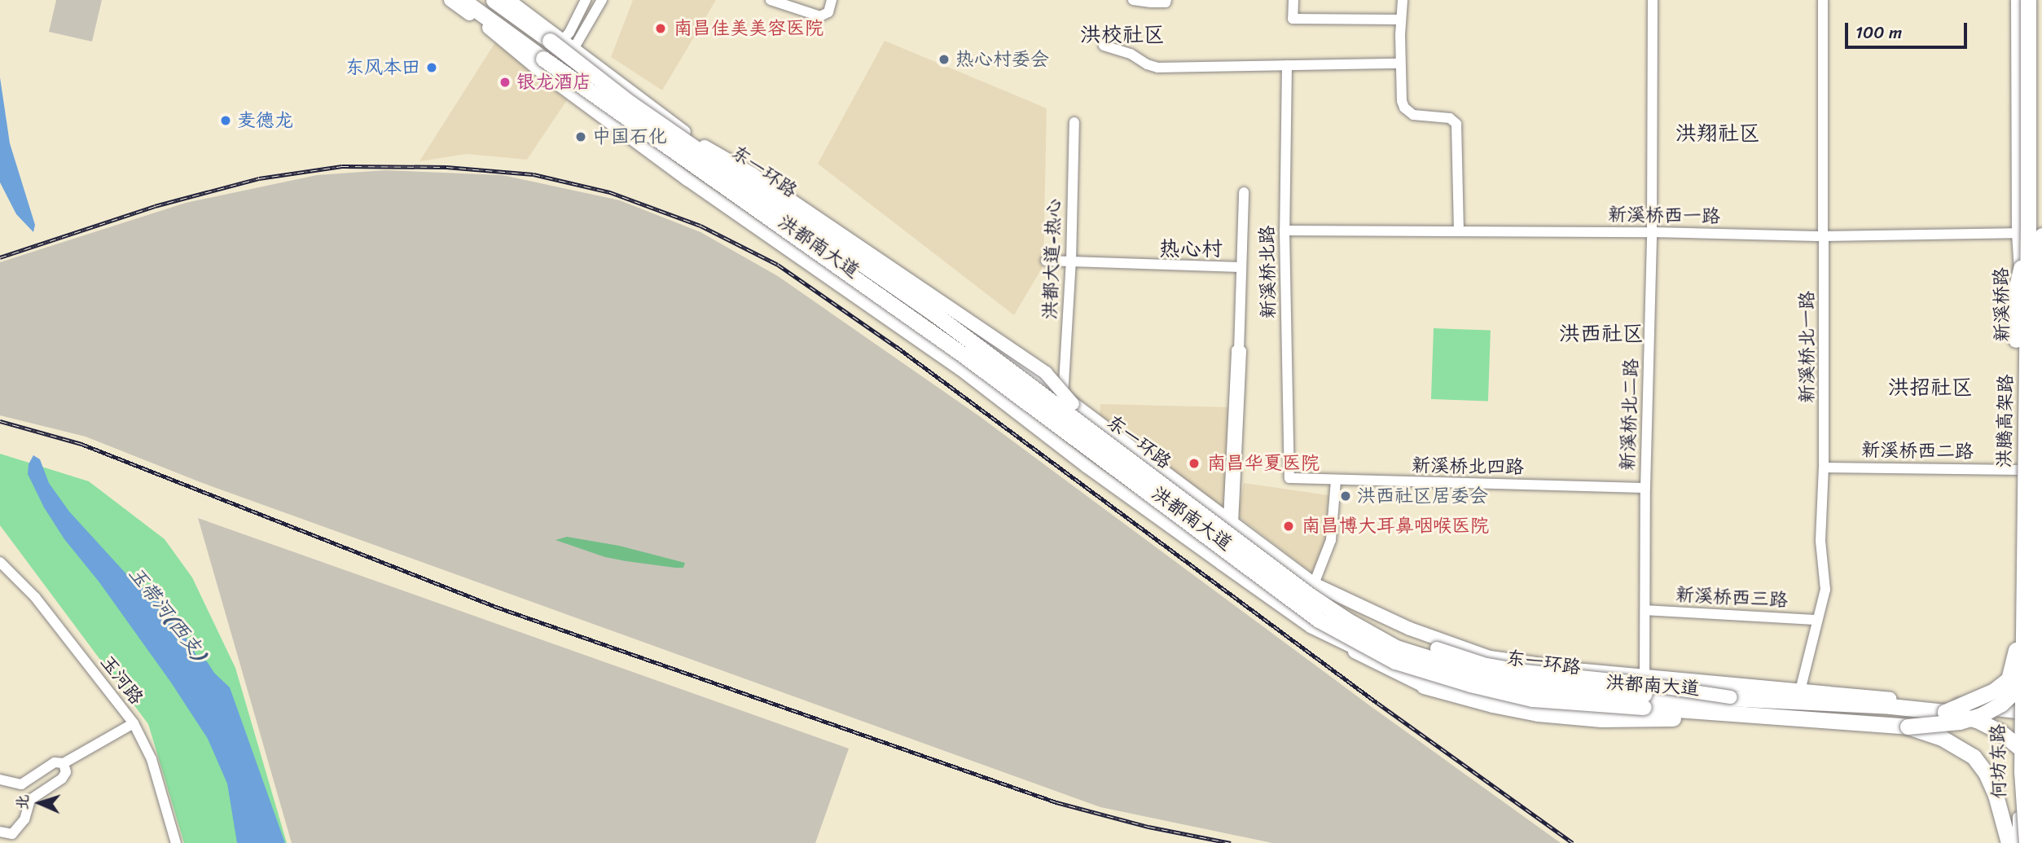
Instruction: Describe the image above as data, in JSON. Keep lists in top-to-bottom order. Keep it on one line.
{"streets":{"highway":["东一环路","洪腾高架路"],"main road":["洪都南大道","新溪桥路"],"street":["新溪桥西一路","洪都大道-热心","新溪桥北路","新溪桥北一路","新溪桥北二路","新溪桥西二路","新溪桥北四路","新溪桥西三路","玉河路","何坊东路"]},"crossings":[["东一环路","新溪桥北二路"],["新溪桥西一路","新溪桥北路"],["新溪桥西一路","新溪桥路"],["新溪桥西一路","新溪桥北一路"],["新溪桥西一路","新溪桥北二路"],["新溪桥西一路","洪腾高架路"],["洪都南大道","洪都大道-热心"],["洪都南大道","新溪桥路"],["洪都南大道","新溪桥北一路"],["洪都南大道","新溪桥北二路"],["洪都南大道","何坊东路"],["新溪桥北路","新溪桥北四路"],["新溪桥路","洪腾高架路"],["新溪桥路","新溪桥西二路"],["新溪桥路","何坊东路"],["新溪桥北一路","新溪桥西二路"],["新溪桥北一路","新溪桥西三路"],["新溪桥北二路","新溪桥北四路"],["新溪桥北二路","新溪桥西三路"]],"districts":["洪校社区","洪翔社区","热心村","洪西社区","洪招社区"],"water":["玉带河(西支)"],"places":["南昌佳美美容医院","热心村委会","东风本田","银龙酒店","麦德龙","中国石化","南昌华夏医院","洪西社区居委会","南昌博大耳鼻咽喉医院"],"scale_bar":"100 m","north":"left"}
